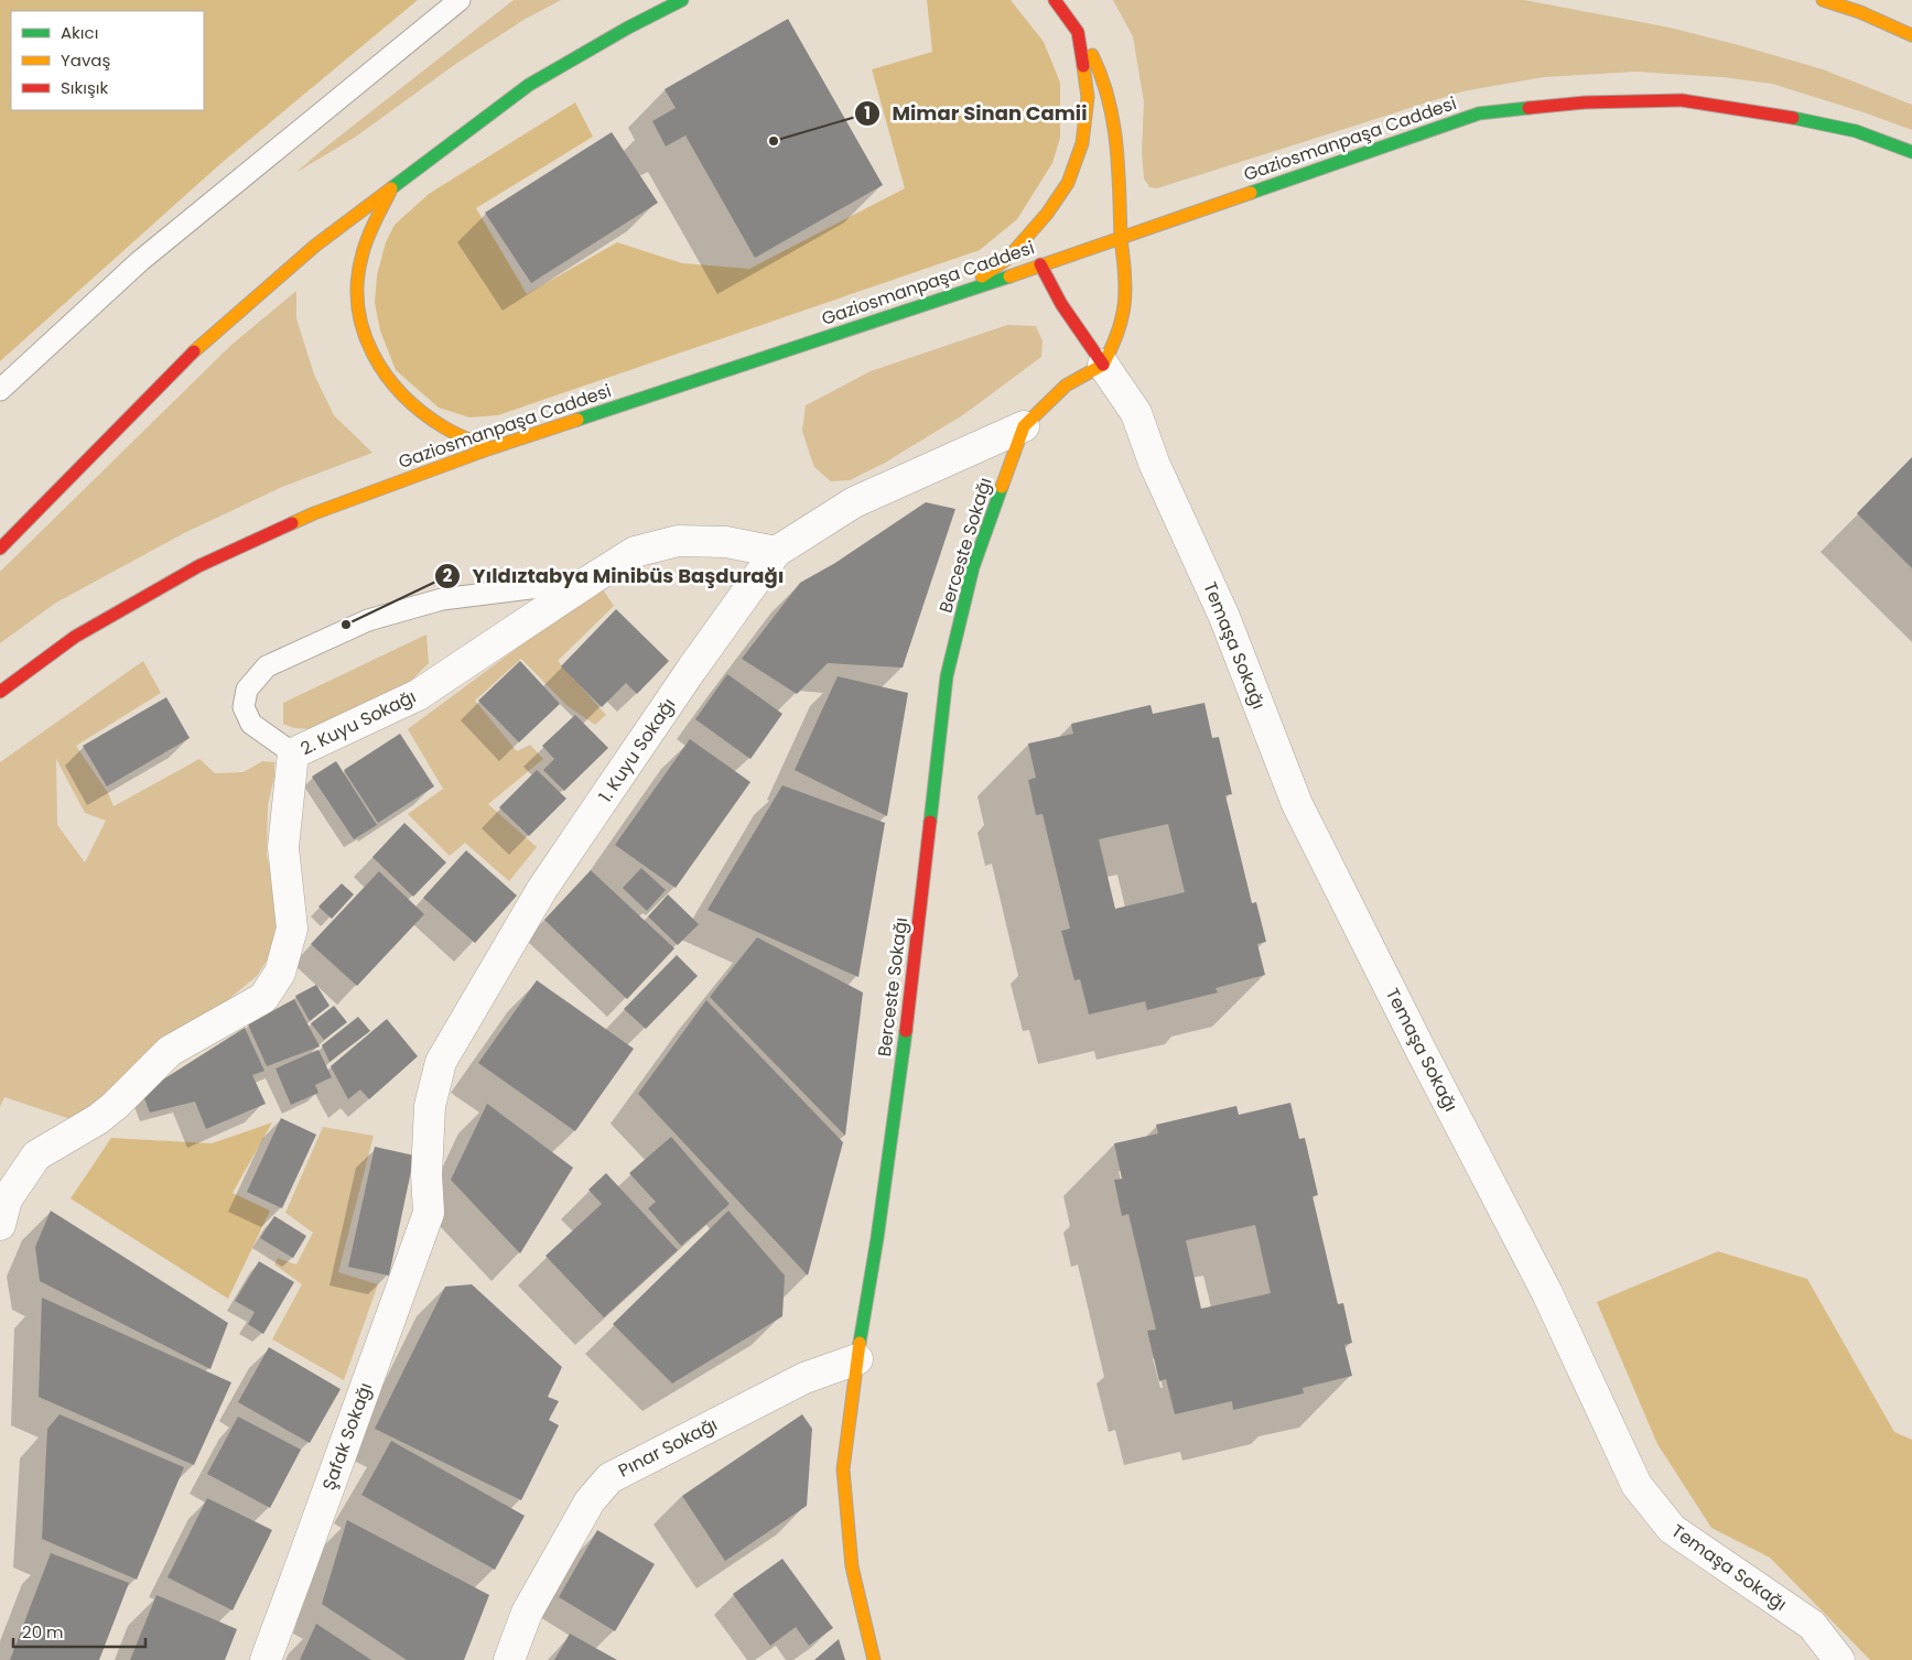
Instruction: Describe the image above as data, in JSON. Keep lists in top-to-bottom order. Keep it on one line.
{"streets":{"main road":["Gaziosmanpaşa Caddesi","Berceste Sokağı"],"street":["Temaşa Sokağı","2. Kuyu Sokağı","1. Kuyu Sokağı","Şafak Sokağı","Pınar Sokağı"]},"crossings":[["Berceste Sokağı","Temaşa Sokağı"],["Berceste Sokağı","1. Kuyu Sokağı"],["Berceste Sokağı","Pınar Sokağı"],["2. Kuyu Sokağı","1. Kuyu Sokağı"],["1. Kuyu Sokağı","Şafak Sokağı"]],"places":["Mimar Sinan Camii","Yıldıztabya Minibüs Başdurağı"],"legend":["Akıcı","Yavaş","Sıkışık"],"scale_bar":"20 m"}
